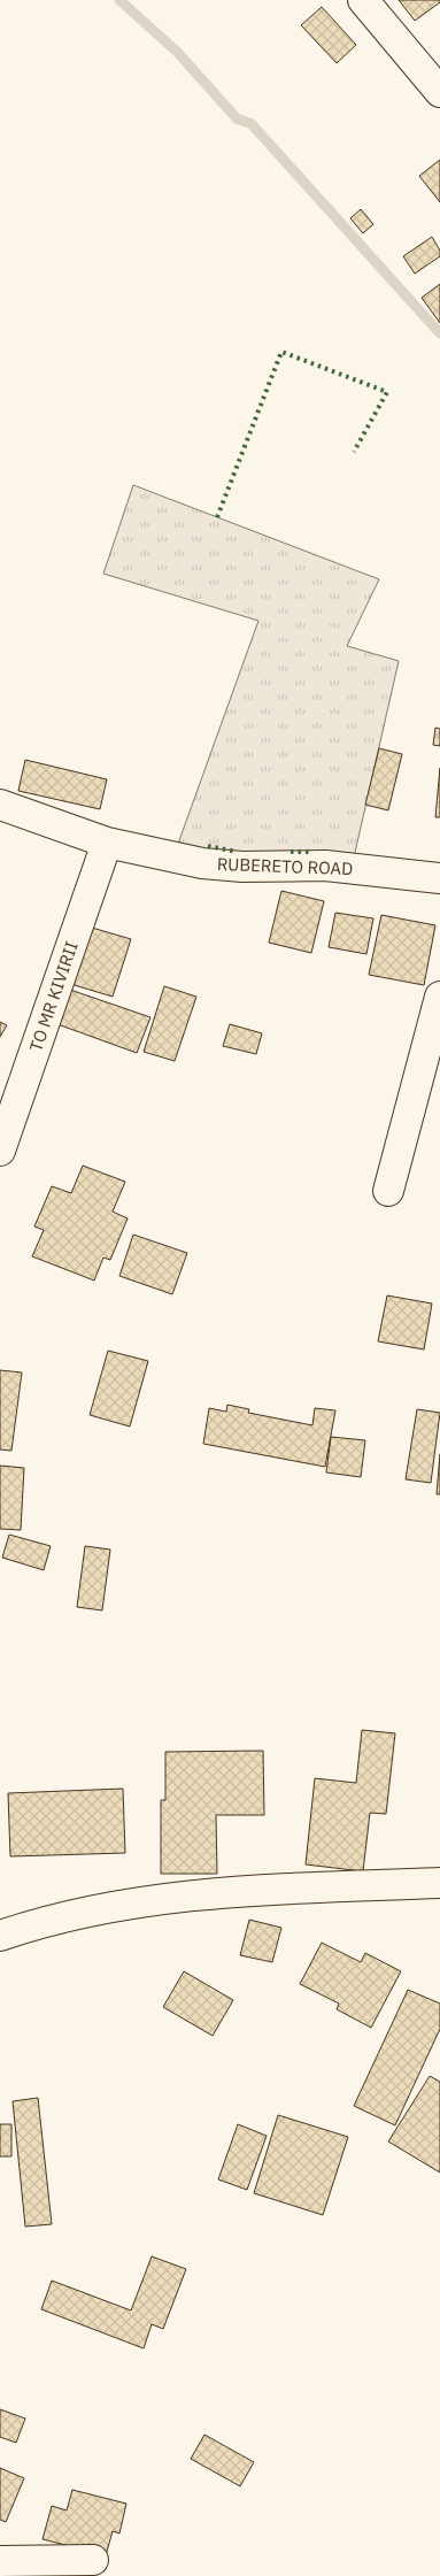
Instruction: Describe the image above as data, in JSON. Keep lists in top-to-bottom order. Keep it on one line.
{"streets":{"street":["RUBERETO ROAD","TO MR KIVIRII"]},"crossings":[["RUBERETO ROAD","TO MR KIVIRII"]]}
